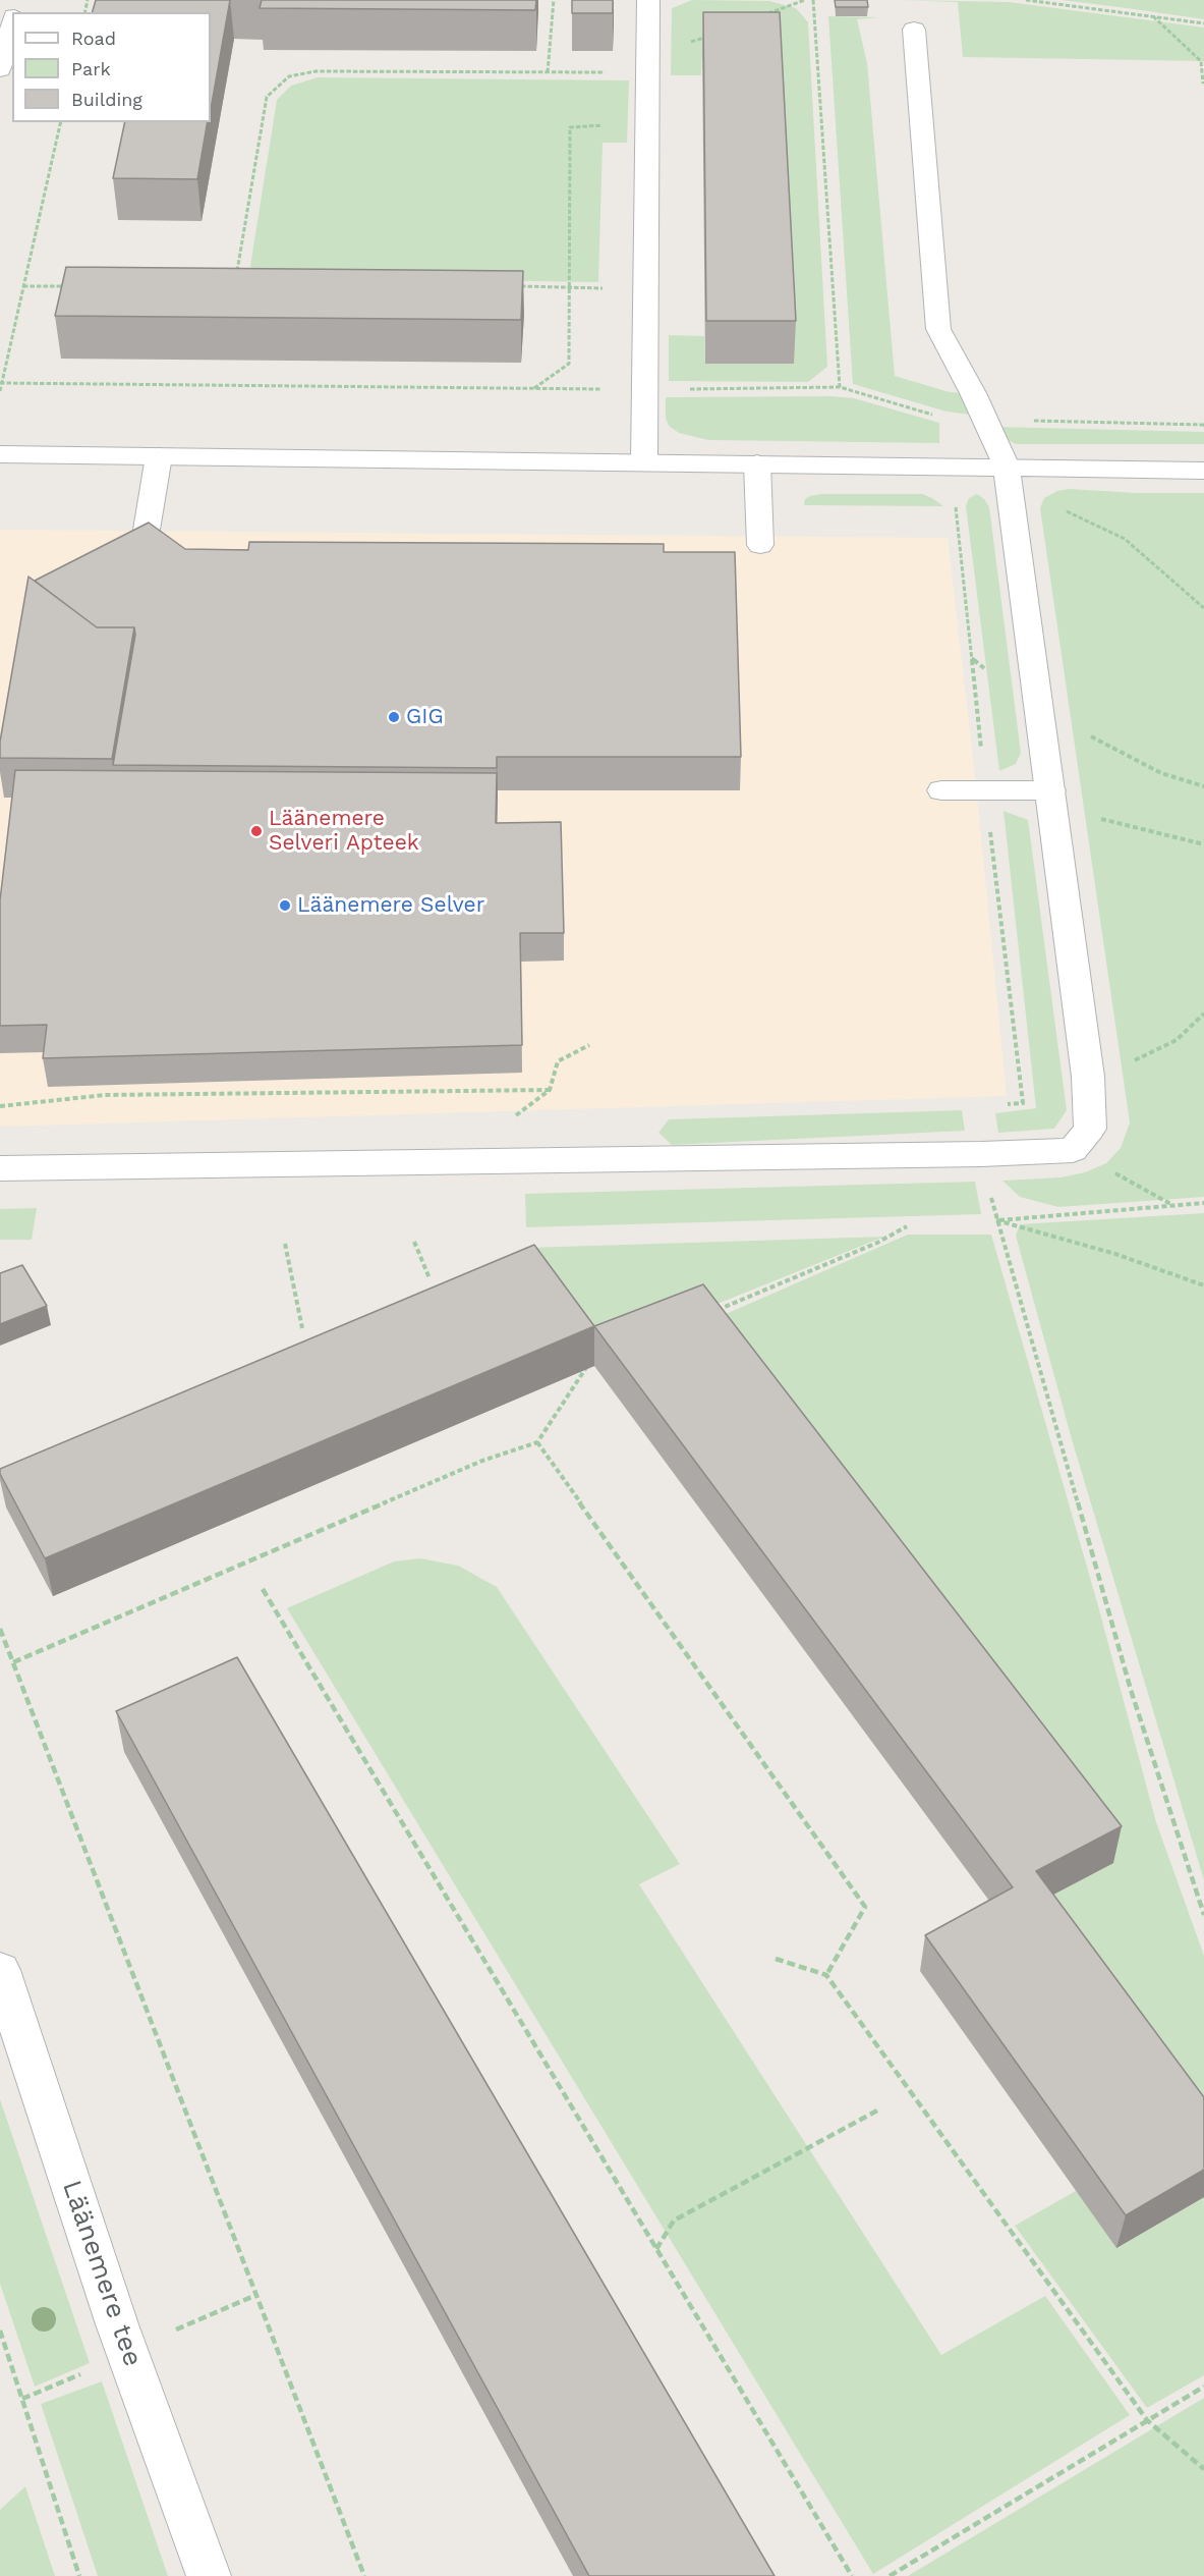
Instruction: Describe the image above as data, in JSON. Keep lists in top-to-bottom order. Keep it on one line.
{"streets":{"street":["Läänemere tee"]},"places":["GIG","Läänemere Selveri Apteek","Läänemere Selver"],"legend":["Road","Park","Building"]}
